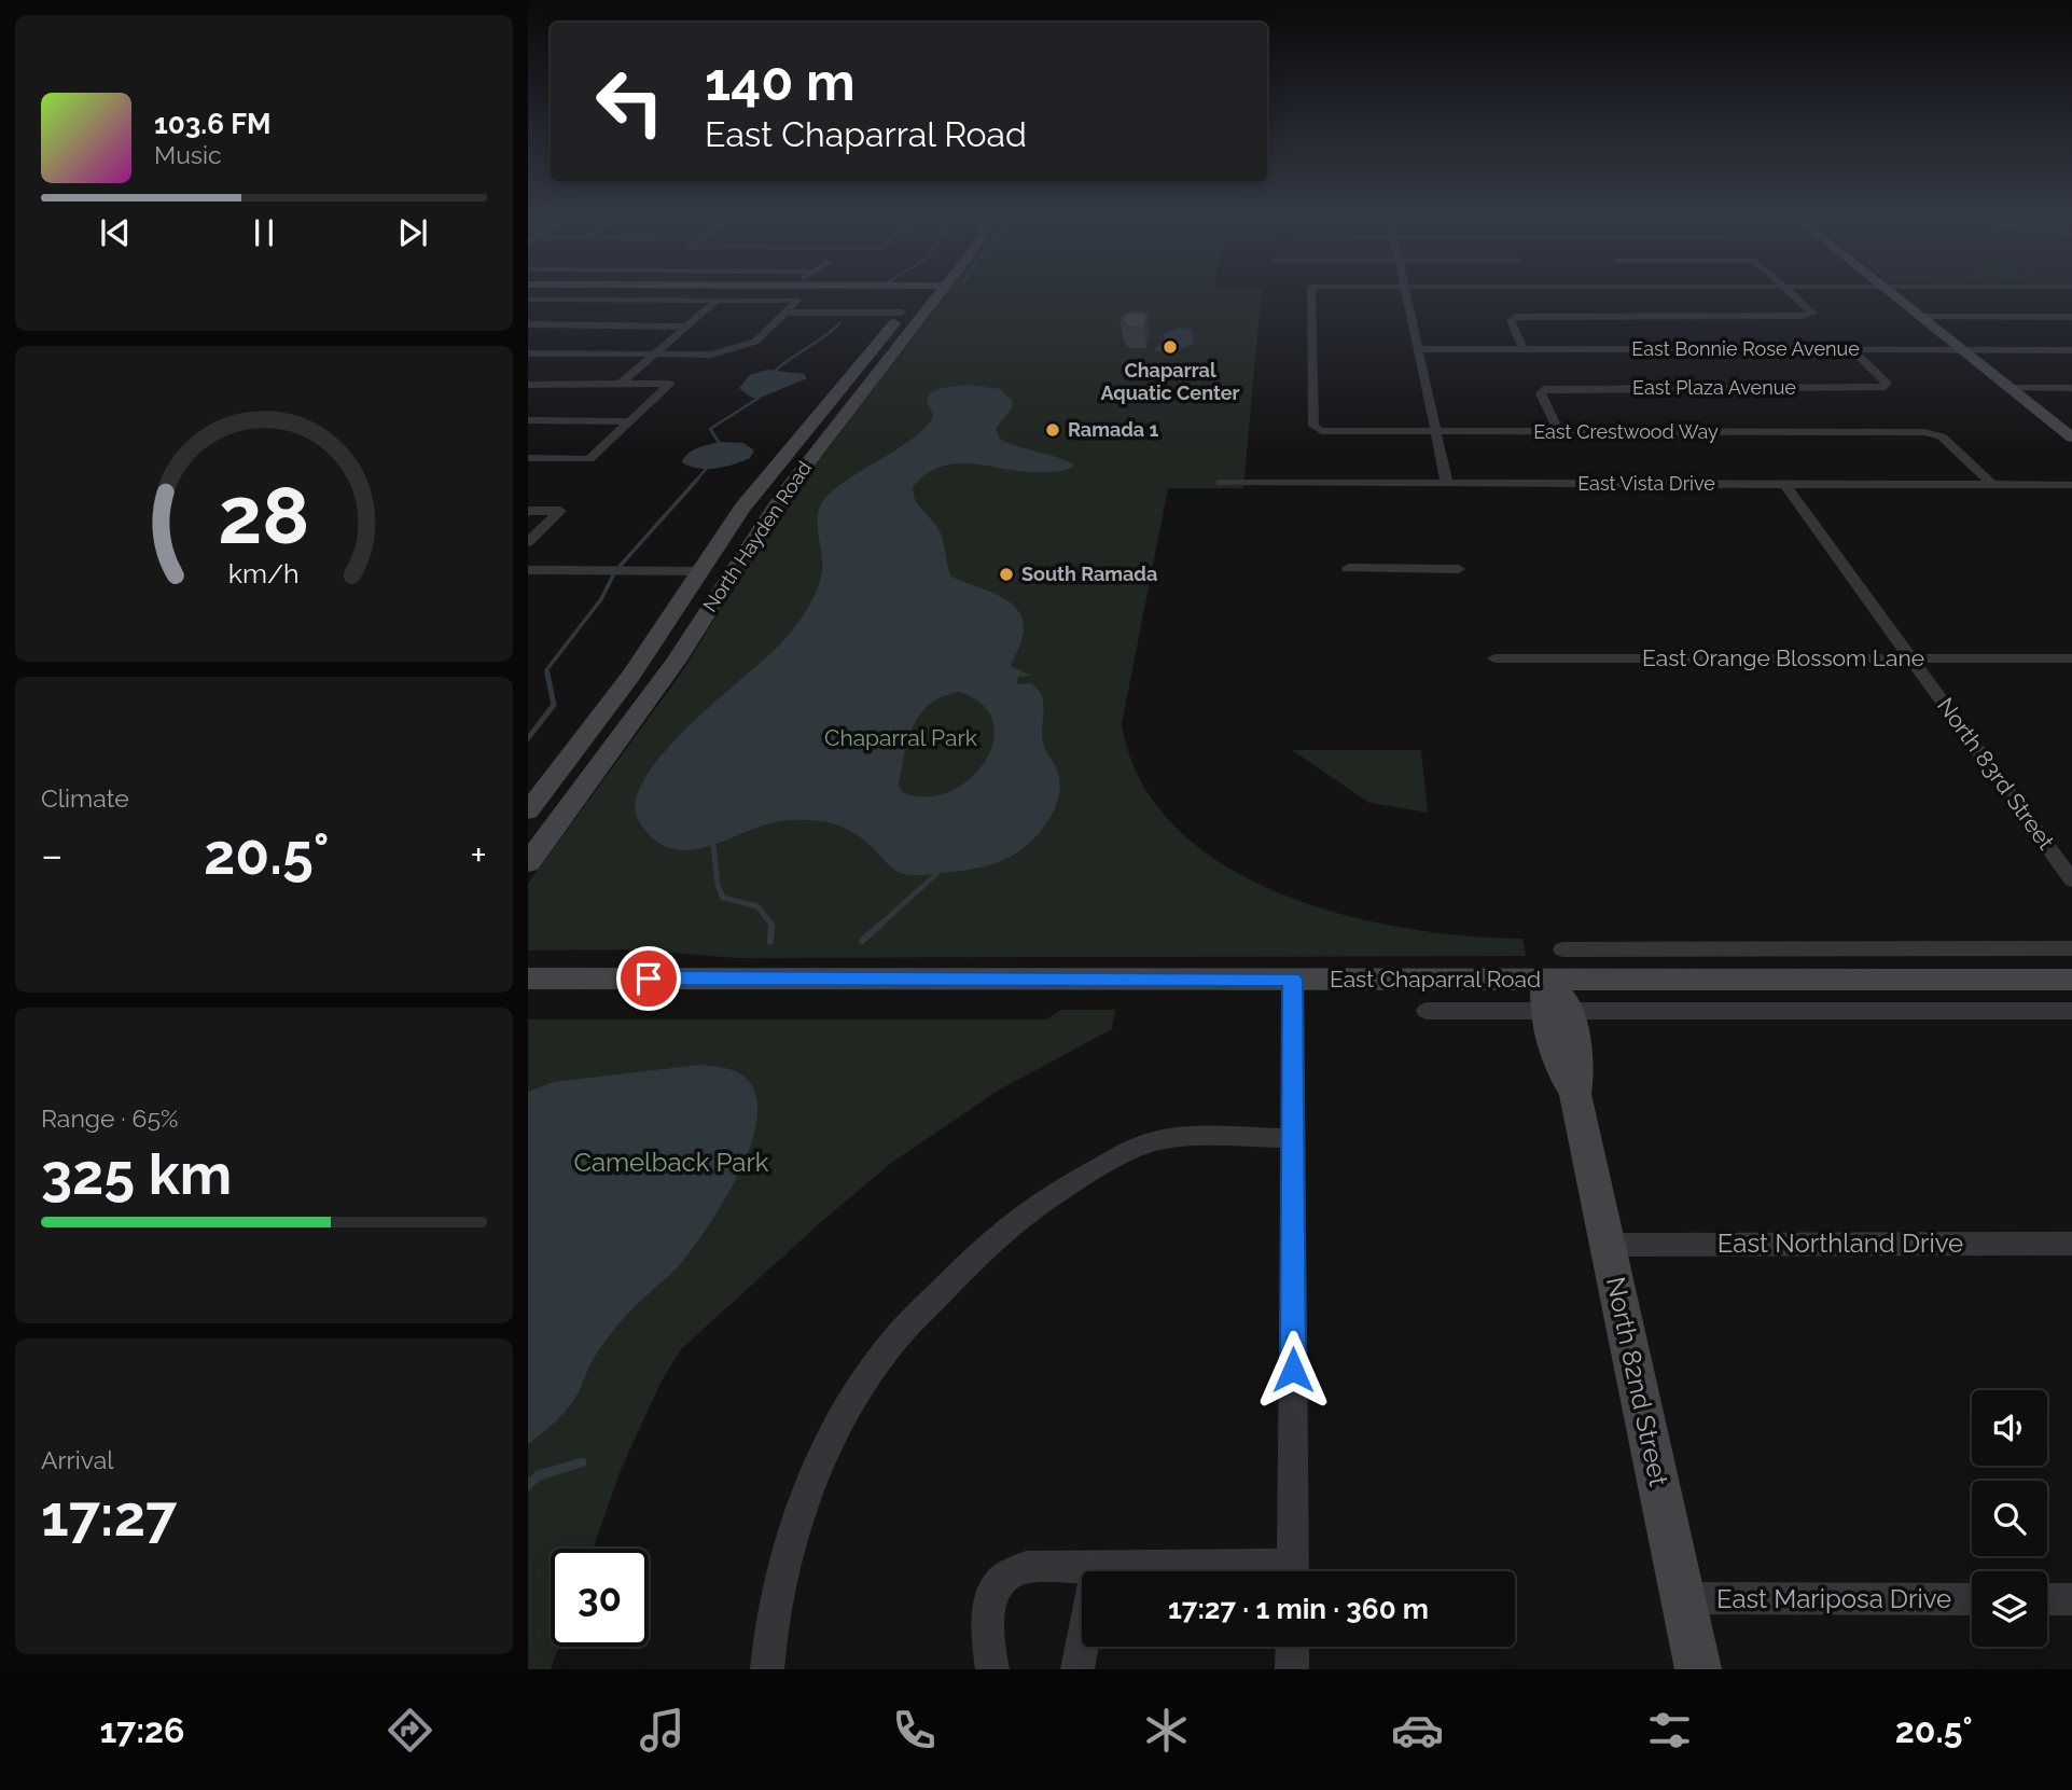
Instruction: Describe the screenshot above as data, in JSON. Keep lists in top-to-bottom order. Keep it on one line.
{"streets":{"main road":["North Hayden Road","East Chaparral Road","North 82nd Street"],"street":["East Bonnie Rose Avenue","East Plaza Avenue","East Crestwood Way","East Vista Drive","East Orange Blossom Lane","North 83rd Street","East Northland Drive","East Mariposa Drive"]},"crossings":[["East Bonnie Rose Avenue","East Plaza Avenue"],["East Plaza Avenue","East Crestwood Way"],["East Crestwood Way","East Vista Drive"],["East Vista Drive","North 83rd Street"],["East Orange Blossom Lane","North 83rd Street"],["East Chaparral Road","North 82nd Street"],["East Northland Drive","North 82nd Street"],["North 82nd Street","East Mariposa Drive"]],"parks":["Chaparral Park","Camelback Park"],"places":["Chaparral Aquatic Center","Ramada 1","South Ramada"],"page":{"turn":["140 m","East Chaparral Road"],"song":["103.6 FM","Music"],"tile":["Climate",["Range · 65%","325 km"],["Arrival","17:27"]],"heat":["−","20.5°","+"],"limit":"30","trip":"17:27 · 1 min · 360 m","tabs":["17:26","20.5°"],"gauge":["28","km/h"]}}
